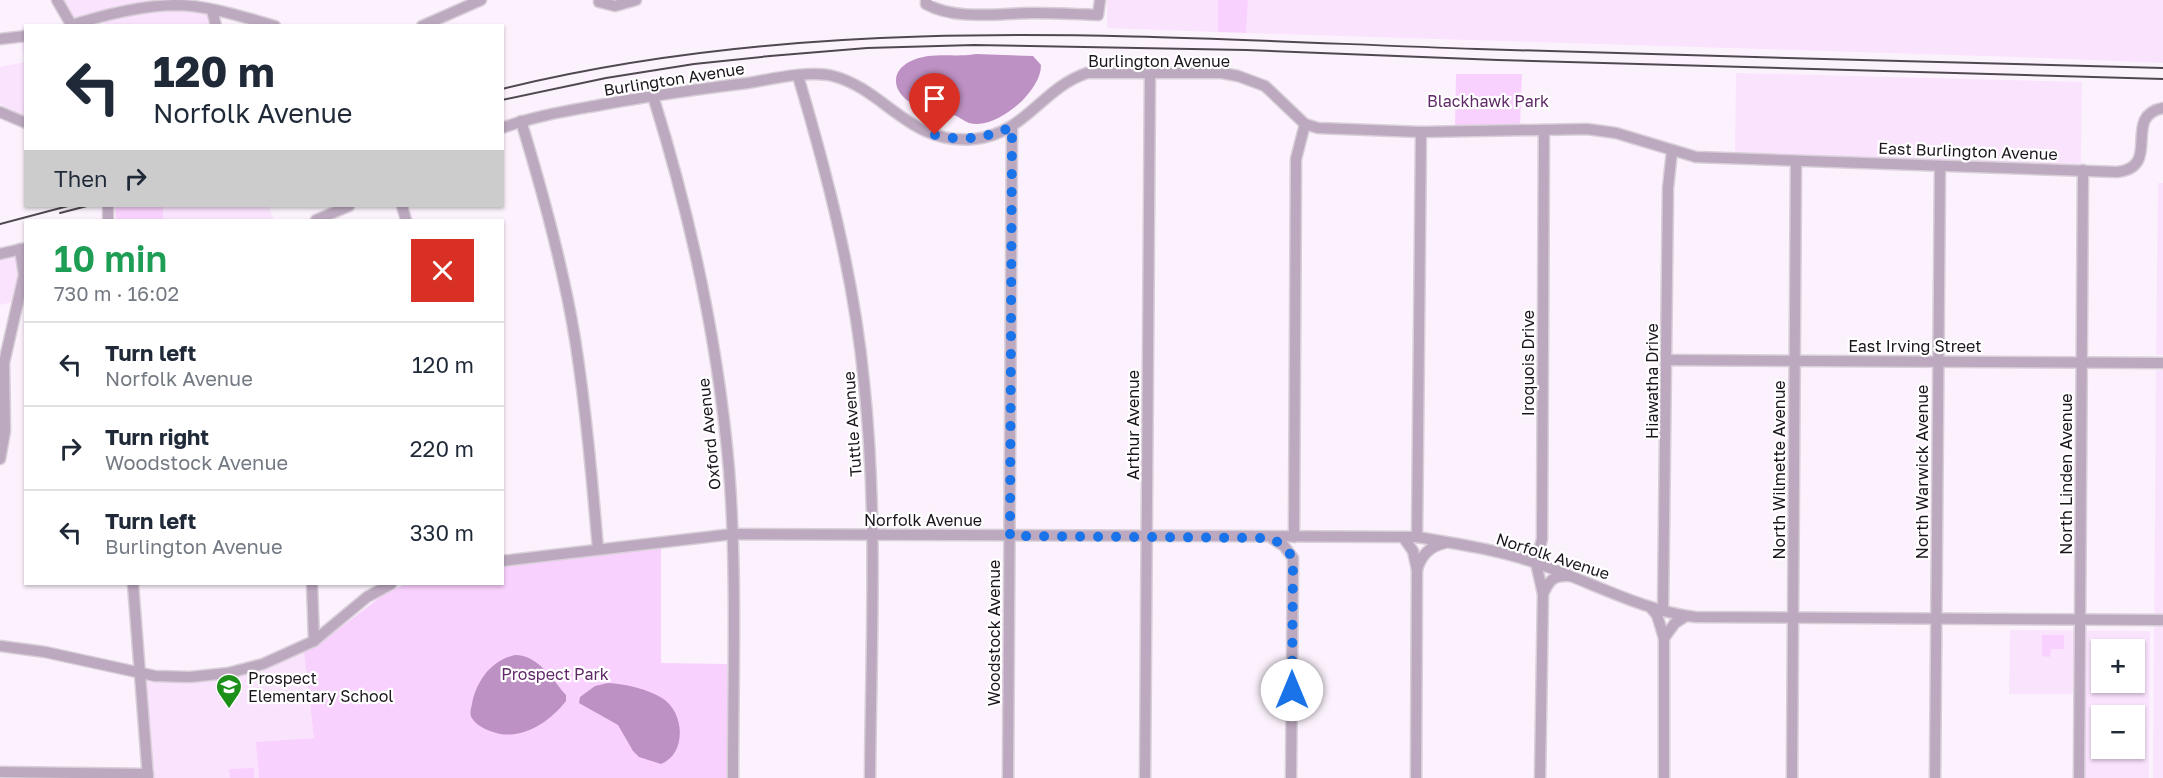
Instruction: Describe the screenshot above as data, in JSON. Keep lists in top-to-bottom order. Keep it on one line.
{"streets":{"street":["Burlington Avenue","East Burlington Avenue","East Irving Street","Iroquois Drive","Hiawatha Drive","Tuttle Avenue","Arthur Avenue","Oxford Avenue","North Wilmette Avenue","North Warwick Avenue","North Linden Avenue","Norfolk Avenue","Woodstock Avenue"]},"crossings":[["Burlington Avenue","Tuttle Avenue"],["Burlington Avenue","Arthur Avenue"],["Burlington Avenue","Oxford Avenue"],["Burlington Avenue","Woodstock Avenue"],["East Burlington Avenue","Hiawatha Drive"],["East Burlington Avenue","North Wilmette Avenue"],["East Burlington Avenue","North Warwick Avenue"],["East Burlington Avenue","North Linden Avenue"],["East Irving Street","Hiawatha Drive"],["East Irving Street","North Wilmette Avenue"],["East Irving Street","North Warwick Avenue"],["East Irving Street","North Linden Avenue"],["Iroquois Drive","Norfolk Avenue"],["Hiawatha Drive","Norfolk Avenue"],["Tuttle Avenue","Norfolk Avenue"],["Arthur Avenue","Norfolk Avenue"],["Oxford Avenue","Norfolk Avenue"],["North Wilmette Avenue","Norfolk Avenue"],["North Warwick Avenue","Norfolk Avenue"],["North Linden Avenue","Norfolk Avenue"],["Norfolk Avenue","Woodstock Avenue"]],"parks":["Blackhawk Park","Prospect Park"],"places":{"school or university":["Prospect Elementary School"]},"page":{"turn":["120 m","Norfolk Avenue"],"then":"Then","heading":["10 min","730 m · 16:02"],"list":[{"name":"Turn left","note":"Norfolk Avenue","value":"120 m"},{"name":"Turn right","note":"Woodstock Avenue","value":"220 m"},{"name":"Turn left","note":"Burlington Avenue","value":"330 m"}],"map_buttons":["+","−"]}}
